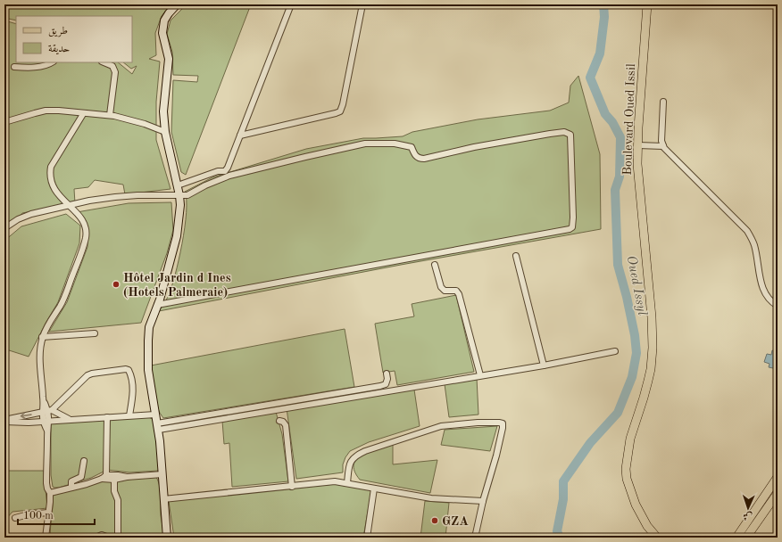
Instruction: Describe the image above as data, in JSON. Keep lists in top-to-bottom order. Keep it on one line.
{"streets":{"main road":["Boulevard Oued Issil"]},"water":["Oued Issyl"],"places":["Hôtel Jardin d Ines (Hotels Palmeraie)","GZA"],"legend":["طريق","حديقة"],"scale_bar":"100 m","north":"bottom"}
